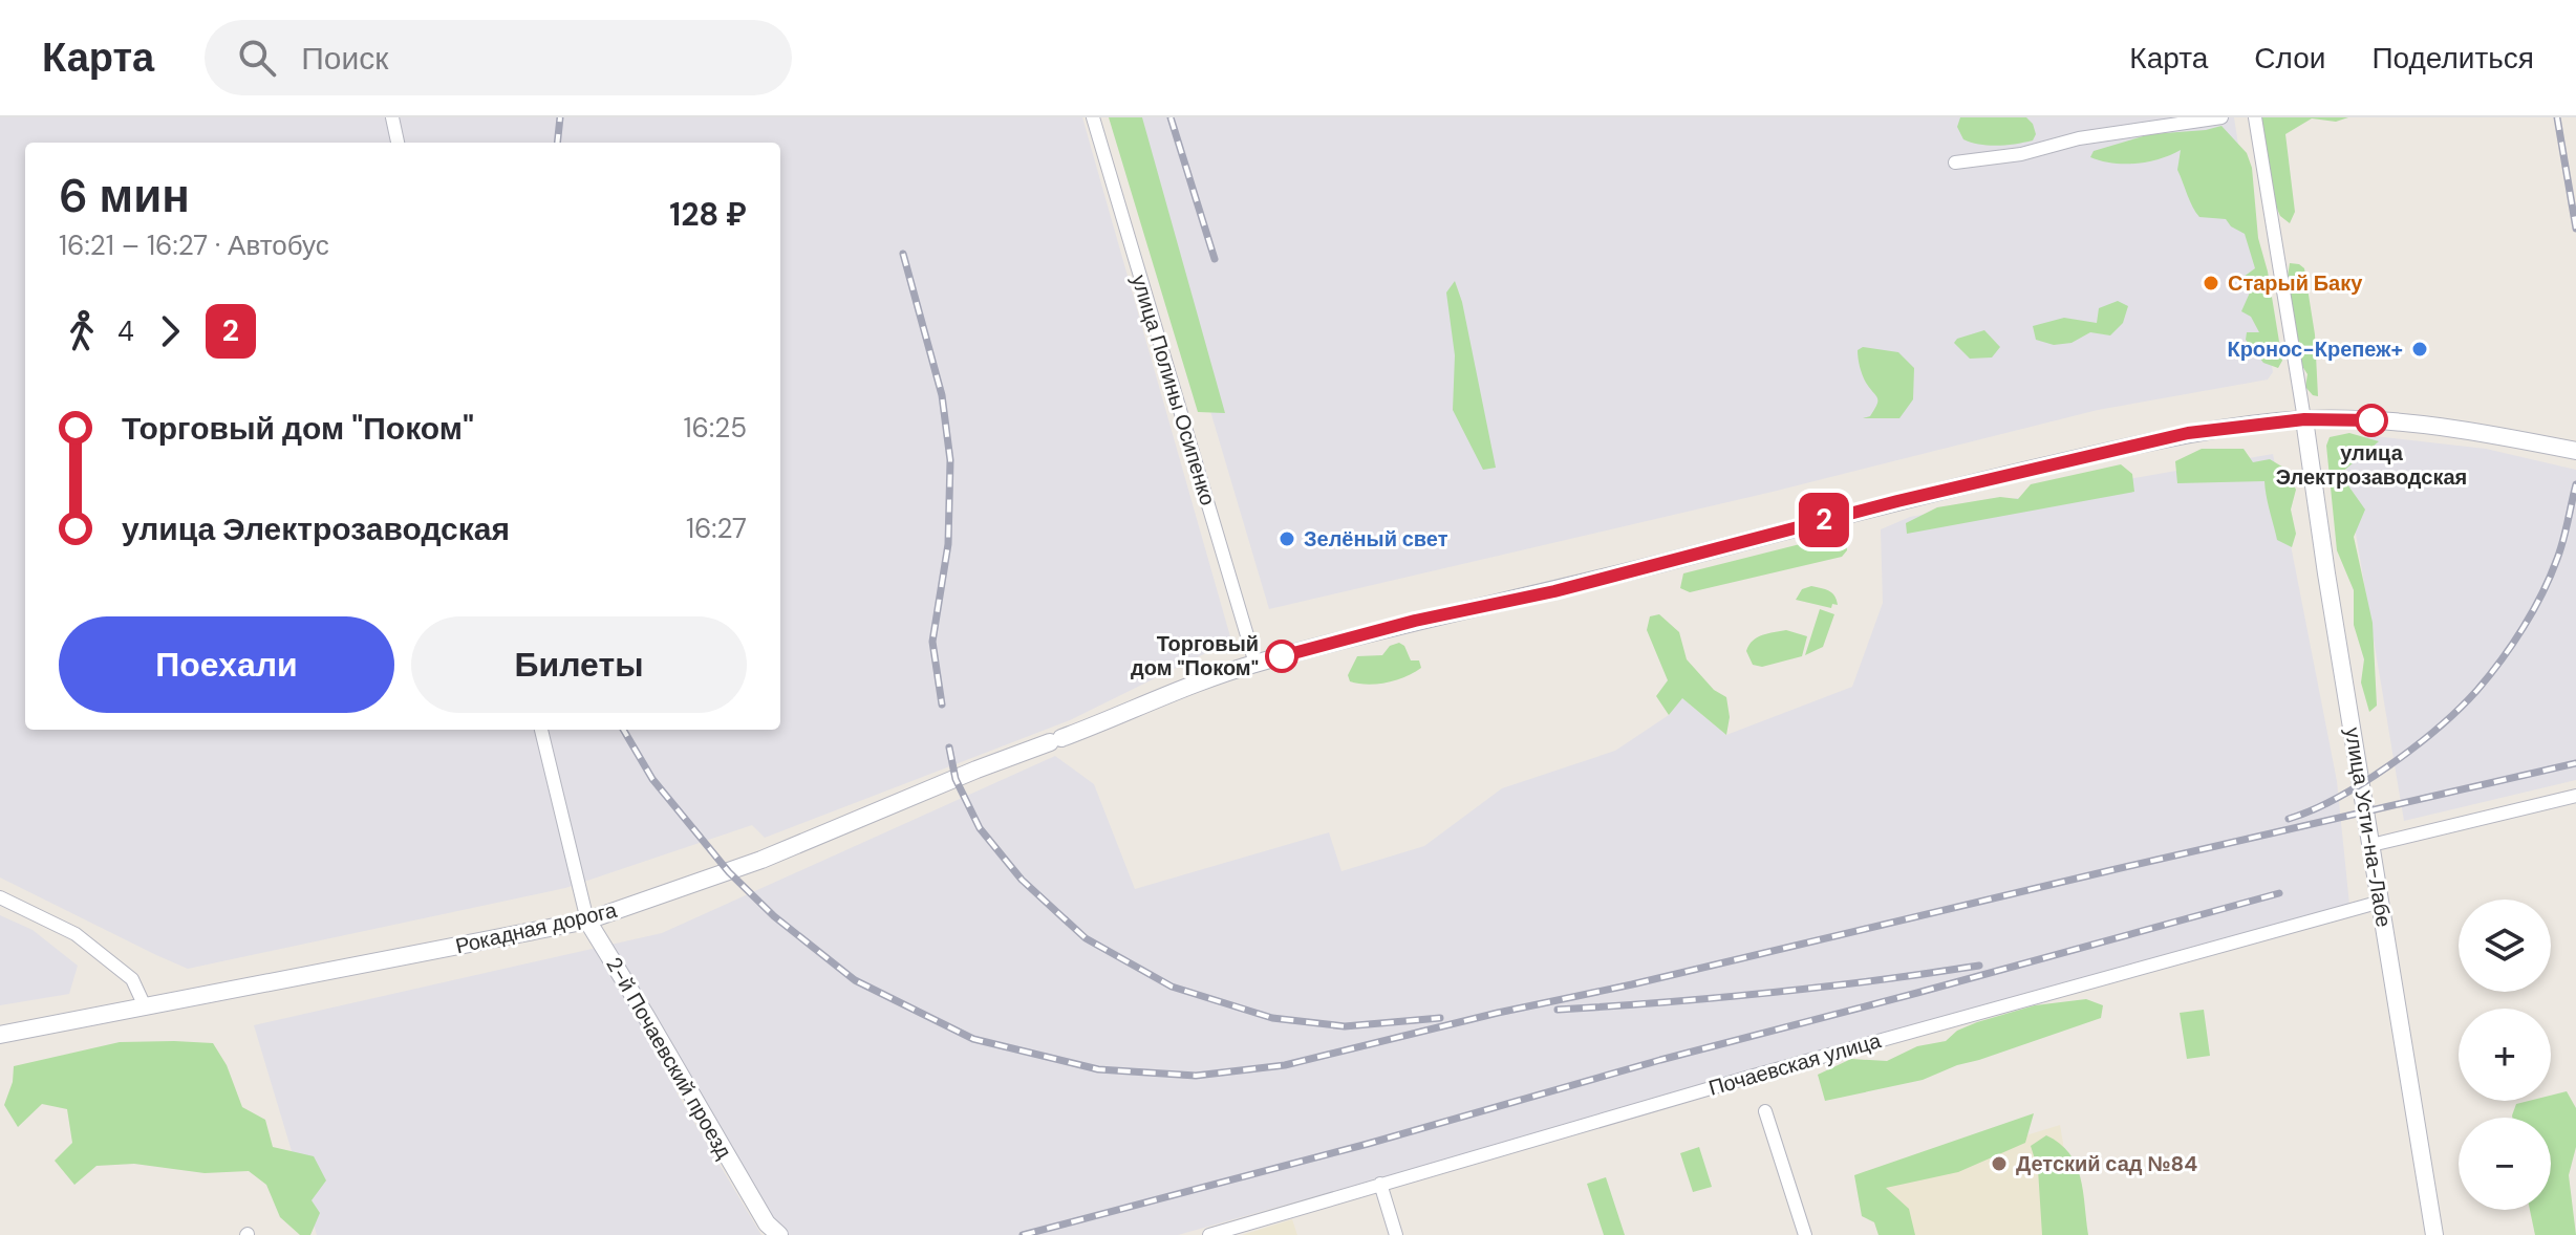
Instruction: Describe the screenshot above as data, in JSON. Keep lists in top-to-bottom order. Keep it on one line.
{"streets":{"main road":["улица Усти-на-Лабе","Рокадная дорога","2-й Почаевский проезд"],"street":["улица Полины Осипенко","Почаевская улица"]},"crossings":[["улица Полины Осипенко","Рокадная дорога"],["улица Усти-на-Лабе","Рокадная дорога"],["улица Усти-на-Лабе","Почаевская улица"],["Рокадная дорога","2-й Почаевский проезд"]],"places":["Старый Баку","Кронос-Крепеж+","улица Электрозаводская","Зелёный свет","Торговый дом \"Поком\"","Детский сад №84"],"lines":["bus line 2"],"page":{"header":"Карта","search":"Поиск","nav":["Карта","Слои","Поделиться"],"on_map":"2","heading":["6 мин","16:21 – 16:27 · Автобус","128 ₽"],"legs":["4","2"],"list":[{"name":"Торговый дом \"Поком\"","value":"16:25"},{"name":"улица Электрозаводская","value":"16:27"}],"buttons":["Поехали","Билеты"],"map_buttons":["+","−"]}}
